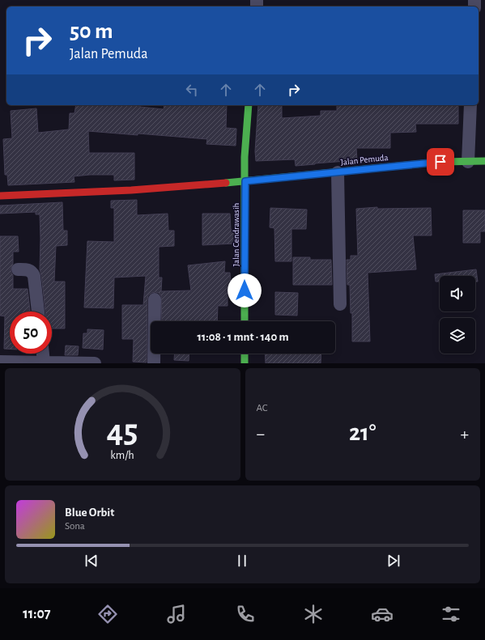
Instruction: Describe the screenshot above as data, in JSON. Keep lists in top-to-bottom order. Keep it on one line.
{"streets":{"main road":["Jalan Pemuda","Jalan Cendrawasih"]},"crossings":[["Jalan Pemuda","Jalan Cendrawasih"]],"page":{"turn":["50 m","Jalan Pemuda"],"limit":"50","trip":"11:08 · 1 mnt · 140 m","tile":"AC","heat":["−","21°","+"],"song":["Blue Orbit","Sona"],"tabs":"11:07","gauge":["45","km/h"]}}
